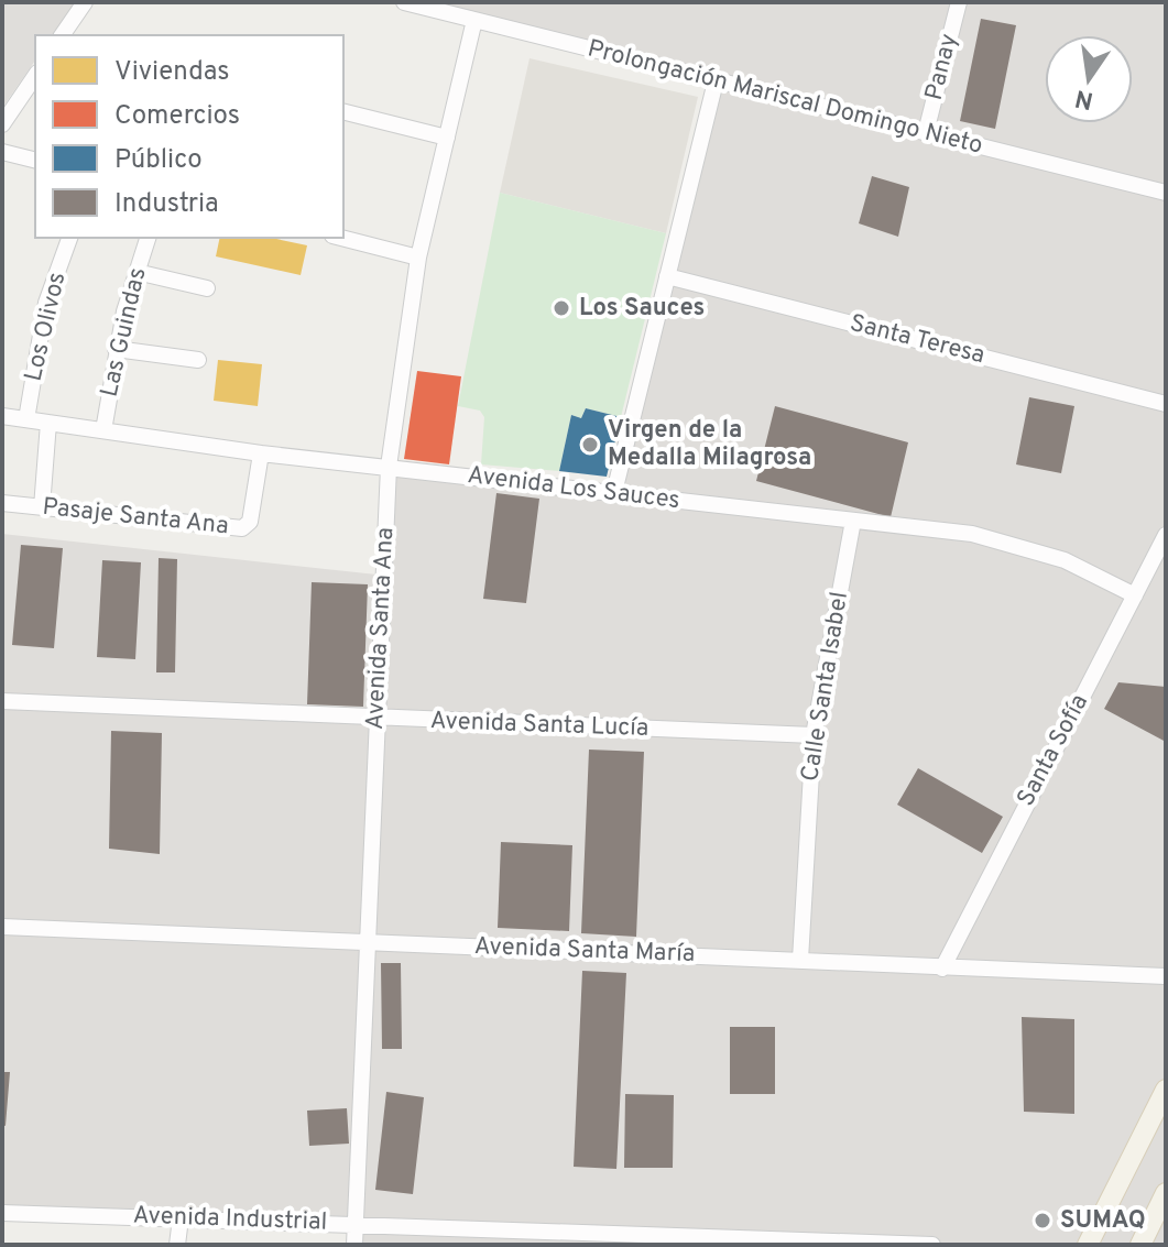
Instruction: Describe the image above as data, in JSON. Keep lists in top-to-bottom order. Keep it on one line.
{"streets":{"street":["Panay","Prolongación Mariscal Domingo Nieto","Los Olivos","Las Guindas","Santa Teresa","Avenida Los Sauces","Pasaje Santa Ana","Avenida Santa Ana","Calle Santa Isabel","Avenida Santa Lucía","Santa Sofía","Avenida Santa María","Avenida Industrial"]},"crossings":[["Panay","Prolongación Mariscal Domingo Nieto"],["Prolongación Mariscal Domingo Nieto","Avenida Santa Ana"],["Los Olivos","Avenida Los Sauces"],["Las Guindas","Avenida Los Sauces"],["Avenida Los Sauces","Pasaje Santa Ana"],["Avenida Los Sauces","Avenida Santa Ana"],["Avenida Los Sauces","Calle Santa Isabel"],["Avenida Los Sauces","Santa Sofía"],["Avenida Santa Ana","Avenida Santa Lucía"],["Avenida Santa Ana","Avenida Santa María"],["Avenida Santa Ana","Avenida Industrial"],["Calle Santa Isabel","Avenida Santa Lucía"],["Calle Santa Isabel","Avenida Santa María"],["Santa Sofía","Avenida Santa María"]],"places":["Los Sauces","Virgen de la Medalla Milagrosa","SUMAQ"],"legend":["Viviendas","Comercios","Público","Industria"],"north":"bottom"}
